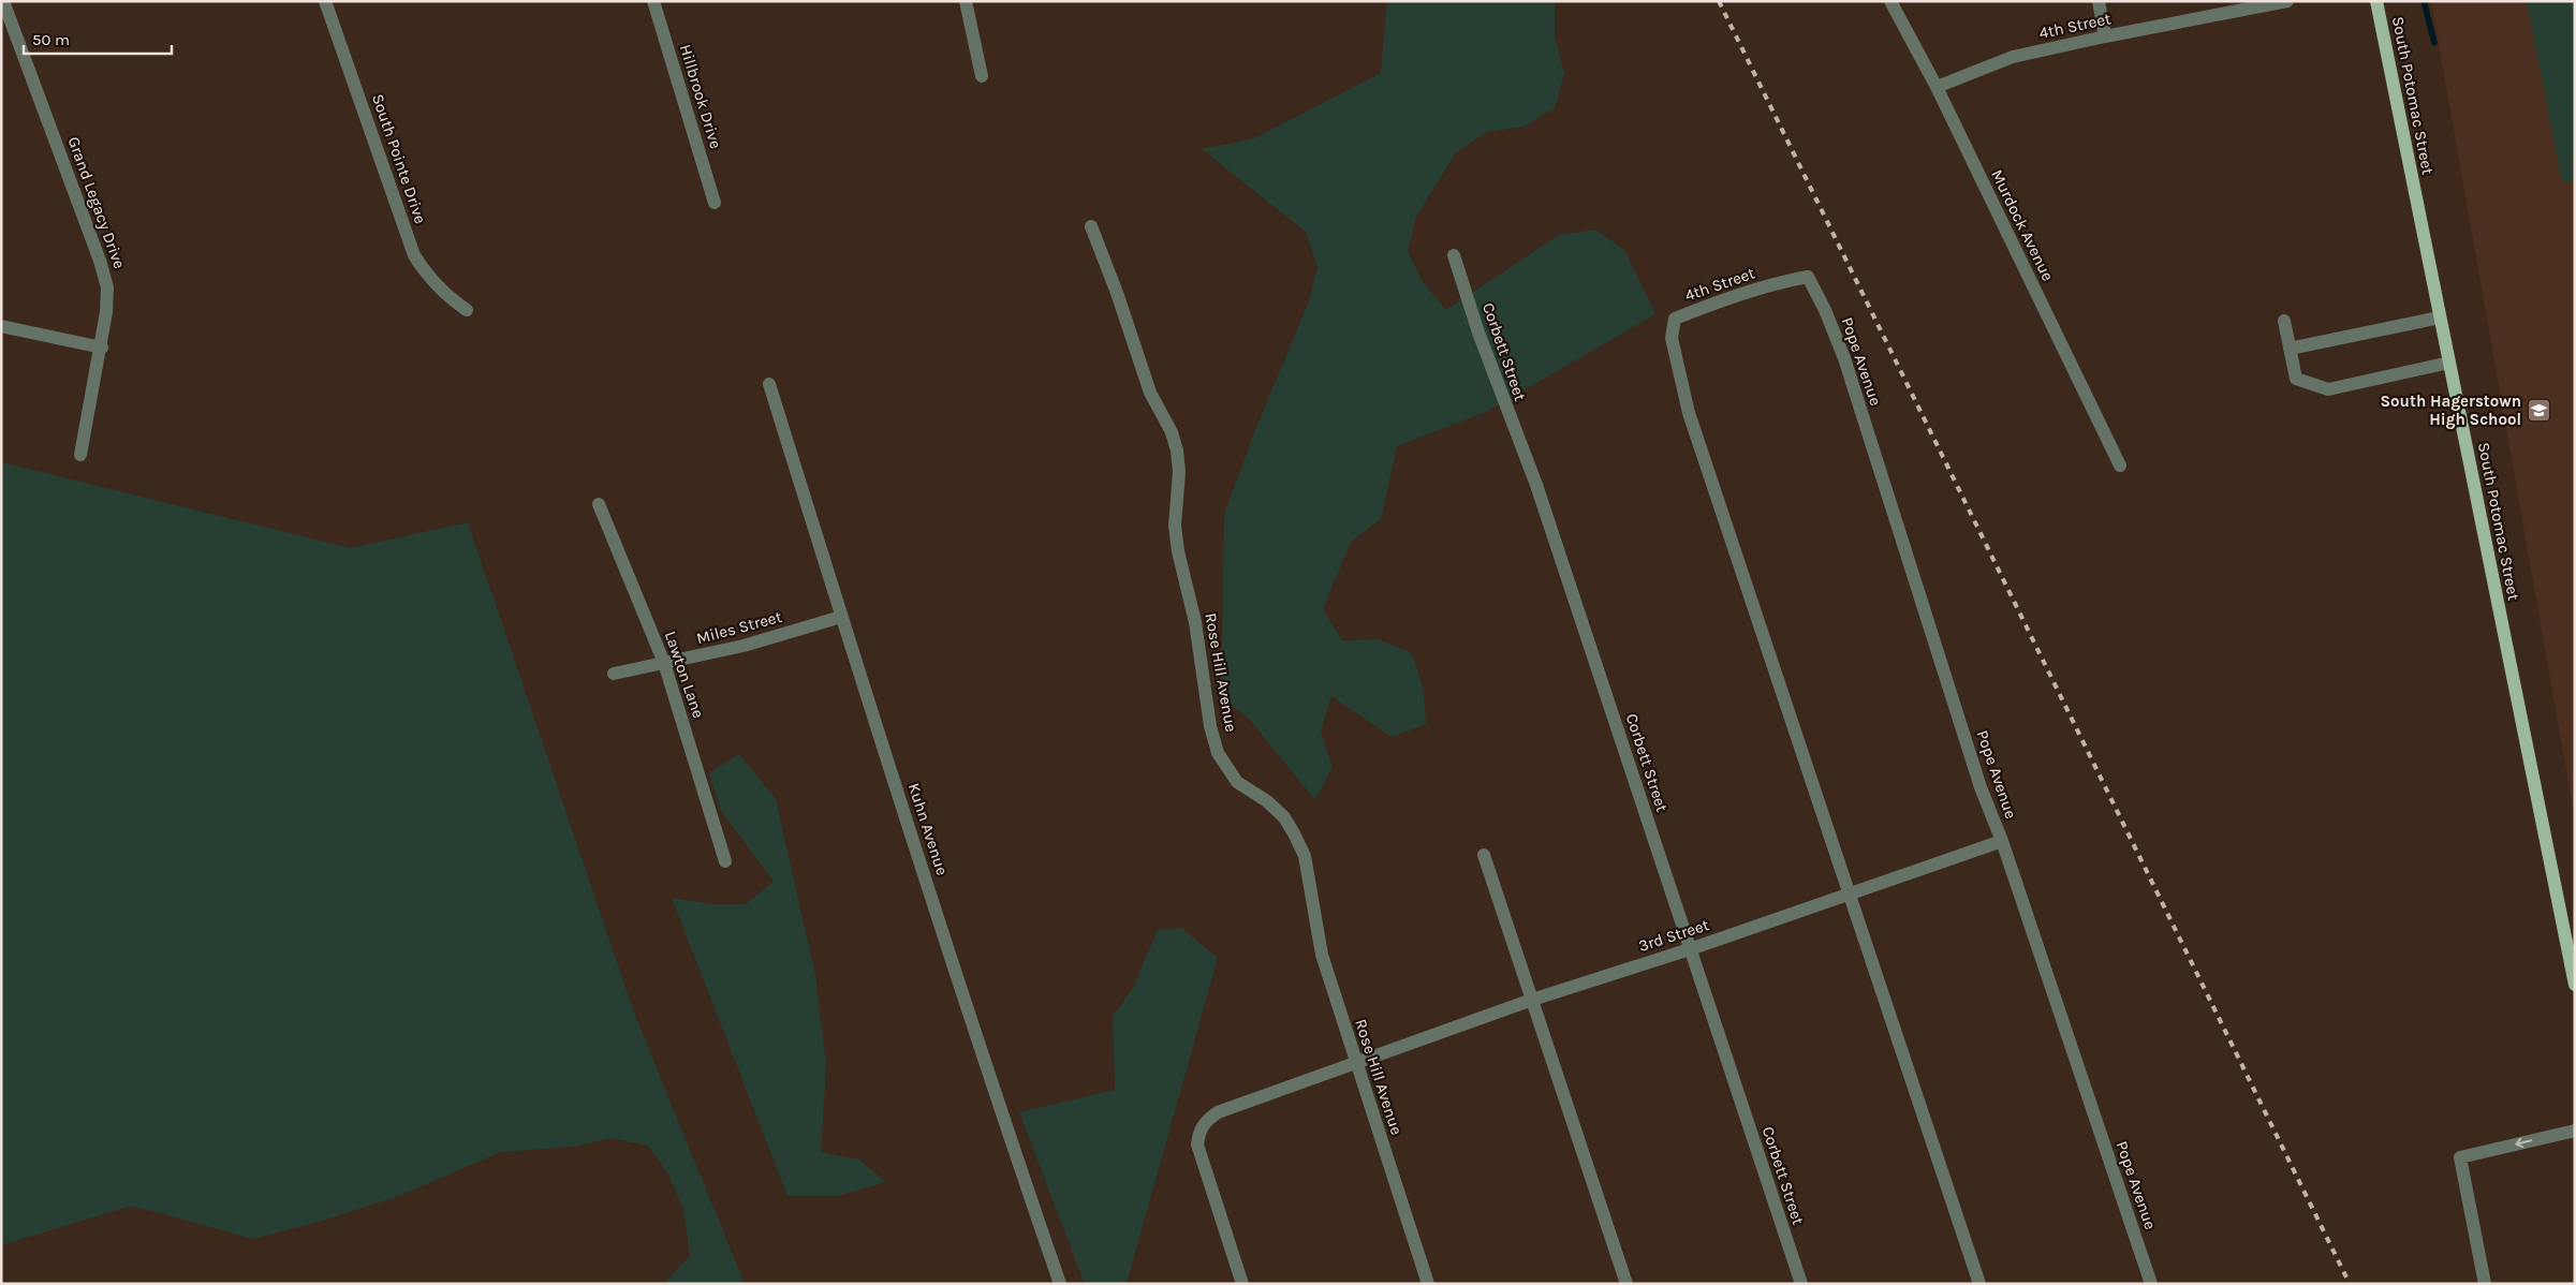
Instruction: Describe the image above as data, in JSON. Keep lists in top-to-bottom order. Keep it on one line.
{"streets":{"main road":["South Potomac Street"],"street":["4th Street","Hillbrook Drive","South Pointe Drive","Grand Legacy Drive","Murdock Avenue","Corbett Street","Pope Avenue","Miles Street","Rose Hill Avenue","Lawton Lane","Kuhn Avenue","3rd Street"]},"crossings":[["4th Street","Murdock Avenue"],["4th Street","Pope Avenue"],["4th Street","3rd Street"],["Corbett Street","3rd Street"],["Pope Avenue","3rd Street"],["Miles Street","Lawton Lane"],["Miles Street","Kuhn Avenue"],["Rose Hill Avenue","3rd Street"]],"places":{"school or university":["South Hagerstown High School"]},"scale_bar":"50 m"}
